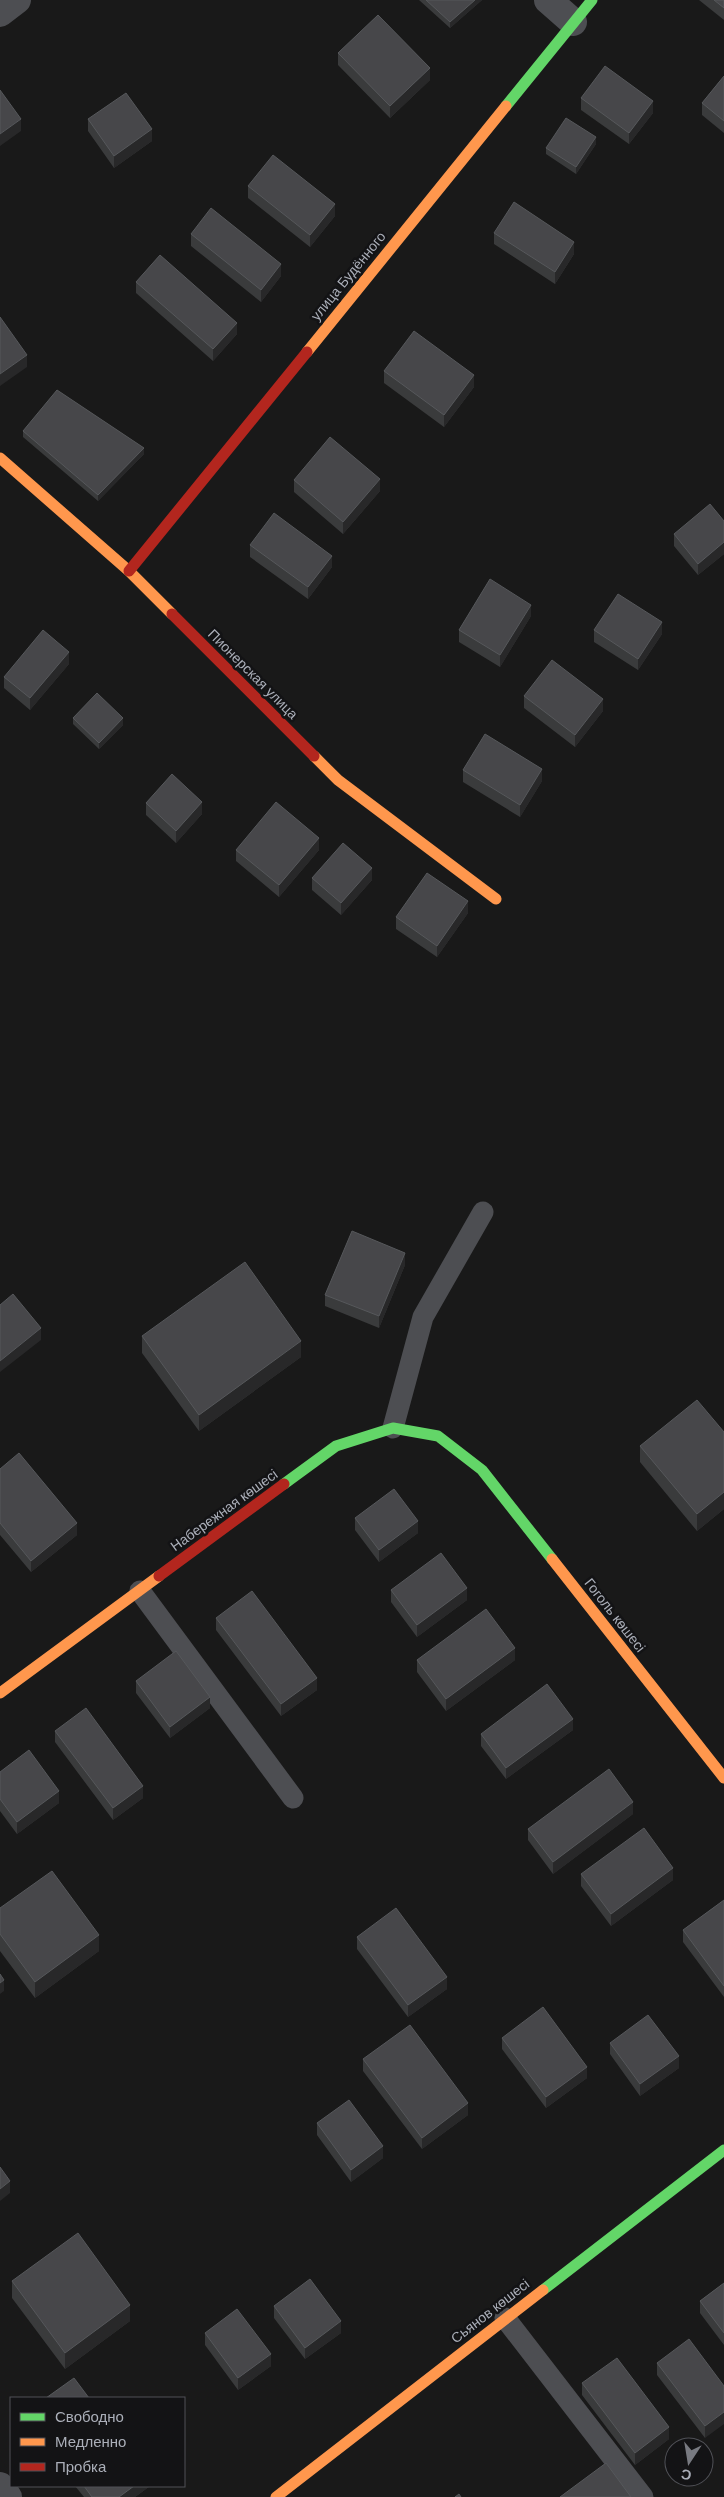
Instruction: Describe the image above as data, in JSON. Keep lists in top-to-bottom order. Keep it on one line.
{"streets":{"street":["улица Будённого","Пионерская улица","Набережная көшесі","Гоголь көшесі","Сьянов көшесі"]},"crossings":[["улица Будённого","Пионерская улица"],["Набережная көшесі","Гоголь көшесі"]],"legend":["Свободно","Медленно","Пробка"],"north":"bottom"}
